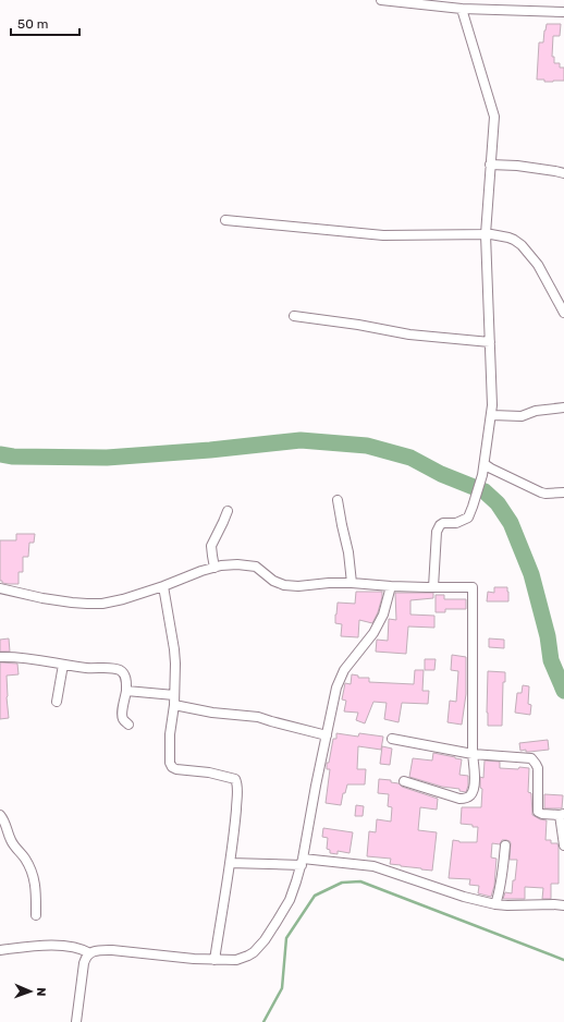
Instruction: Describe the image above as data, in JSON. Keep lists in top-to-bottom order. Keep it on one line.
{"scale_bar":"50 m","north":"right"}
